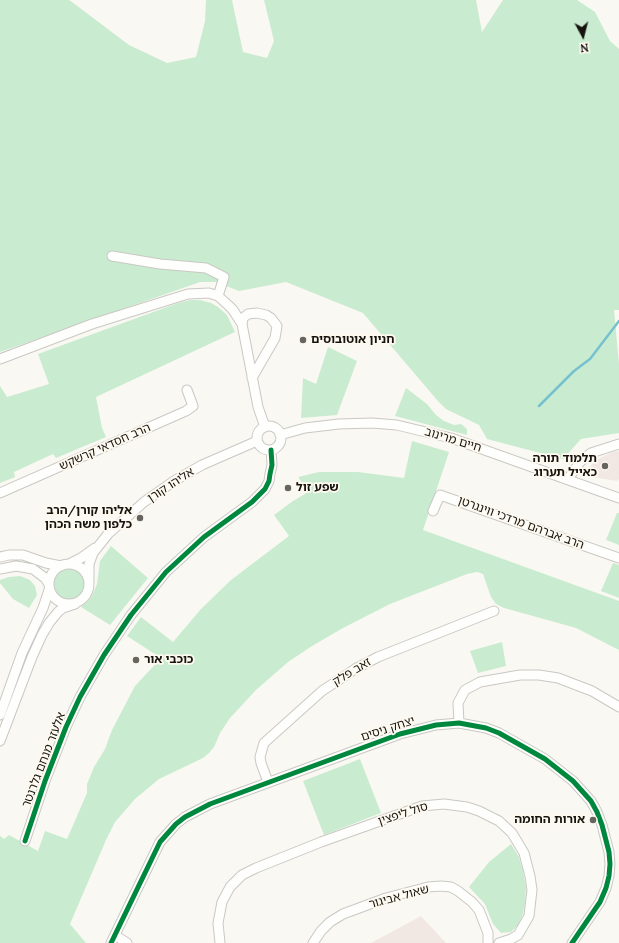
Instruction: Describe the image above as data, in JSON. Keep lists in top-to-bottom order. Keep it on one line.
{"streets":{"street":["חיים מרינוב","הרב חסדאי קרשקש","אליהו קורן","הרב אברהם מרדכי ווינגרטן","זאב פלק","יצחק ניסים","אלעזר מנחם גלרנטר","סול ליפצין","שאול אביגור"]},"crossings":[["חיים מרינוב","אליהו קורן"],["חיים מרינוב","אלעזר מנחם גלרנטר"],["אליהו קורן","אלעזר מנחם גלרנטר"],["זאב פלק","יצחק ניסים"]],"places":["חניון אוטובוסים","תלמוד תורה כאייל תערוג","שפע זול","אליהו קורן/הרב כלפון משה הכהן","כוכבי אור","אורות החומה"],"north":"bottom"}
